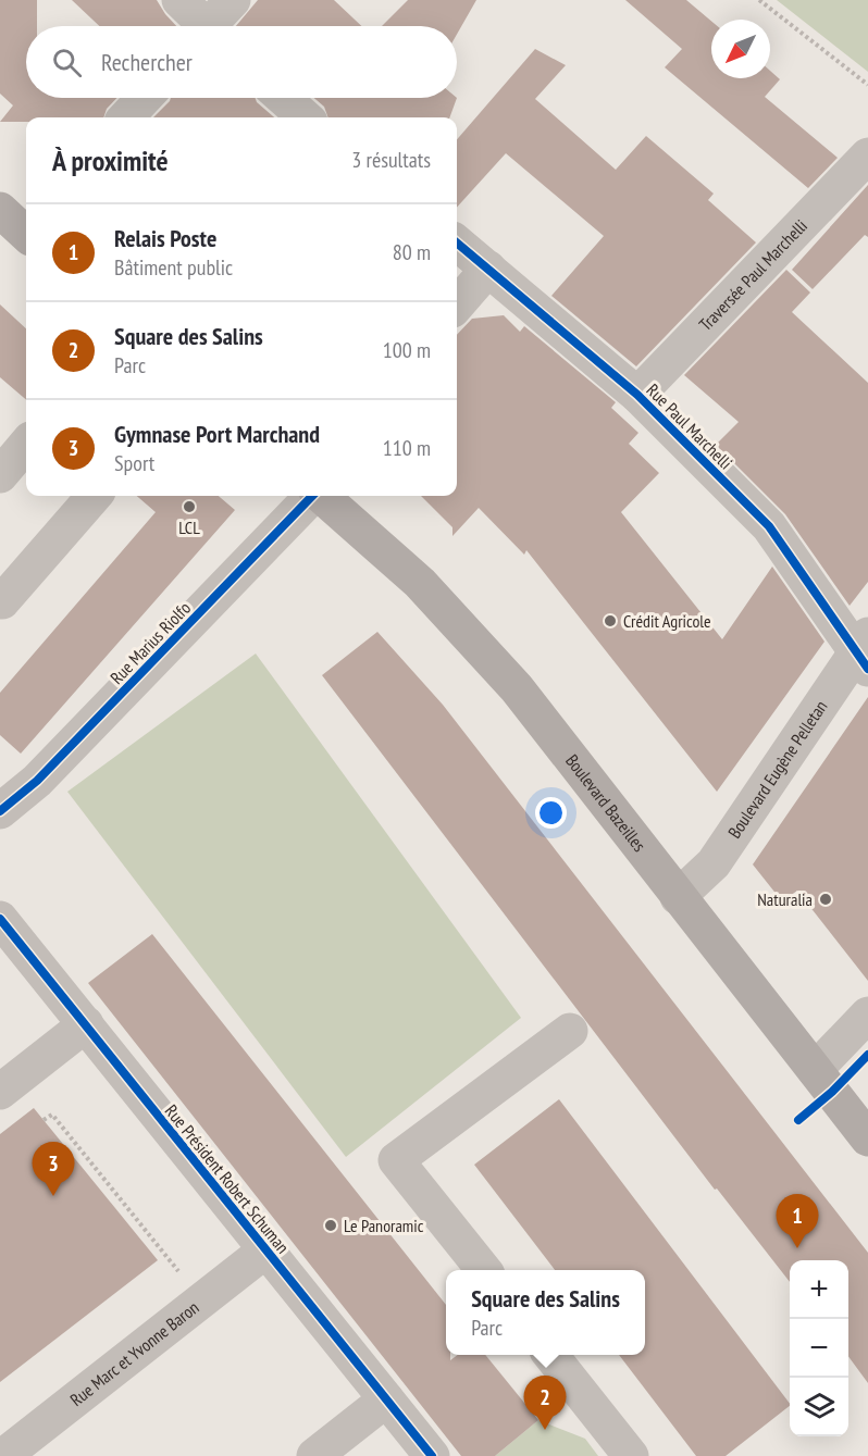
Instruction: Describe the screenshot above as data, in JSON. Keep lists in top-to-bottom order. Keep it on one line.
{"streets":{"main road":["Boulevard Bazeilles"],"street":["Traversée Paul Marchelli","Rue Paul Marchelli","Rue Marius Riolfo","Boulevard Eugène Pelletan","Rue Président Robert Schuman","Rue Marc et Yvonne Baron"]},"crossings":[["Traversée Paul Marchelli","Rue Paul Marchelli"],["Rue Paul Marchelli","Boulevard Eugène Pelletan"],["Boulevard Eugène Pelletan","Boulevard Bazeilles"],["Rue Président Robert Schuman","Rue Marc et Yvonne Baron"]],"places":["LCL","Crédit Agricole","Naturalia","Le Panoramic"],"north":"bottom left","page":{"search":"Rechercher","heading":["À proximité","3 résultats"],"list":[{"mark":"1","name":"Relais Poste","note":"Bâtiment public","value":"80 m"},{"mark":"2","name":"Square des Salins","note":"Parc","value":"100 m"},{"mark":"3","name":"Gymnase Port Marchand","note":"Sport","value":"110 m"}],"pins":["3","1","2"],"map_buttons":["+","−"],"popup":["Square des Salins","Parc"]}}
